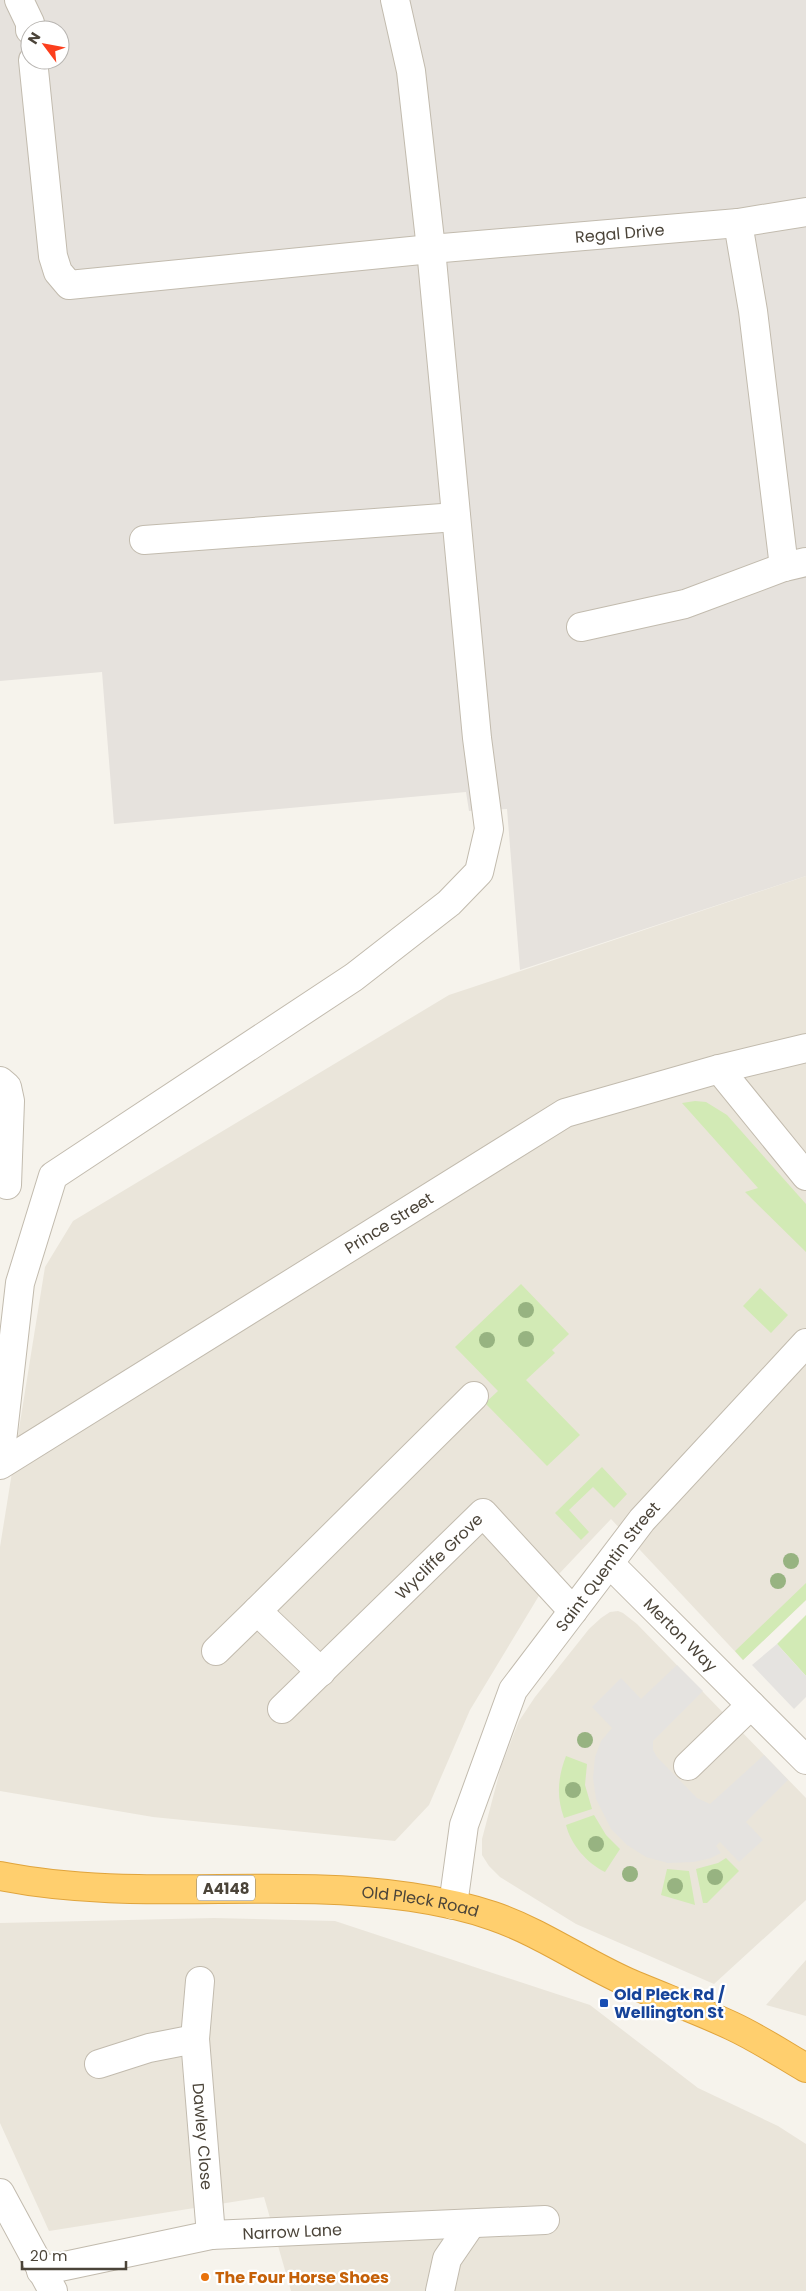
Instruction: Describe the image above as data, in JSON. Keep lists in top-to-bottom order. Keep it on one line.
{"streets":{"highway":["A4148","Old Pleck Road"],"street":["Regal Drive","Prince Street","Wycliffe Grove","Saint Quentin Street","Merton Way","Dawley Close","Narrow Lane"]},"crossings":[["Wycliffe Grove","Saint Quentin Street"],["Saint Quentin Street","Merton Way"],["Saint Quentin Street","Old Pleck Road"],["Dawley Close","Narrow Lane"]],"places":{"transit":["Old Pleck Rd / Wellington St"],"other":["The Four Horse Shoes"]},"scale_bar":"20 m","north":"top left"}
